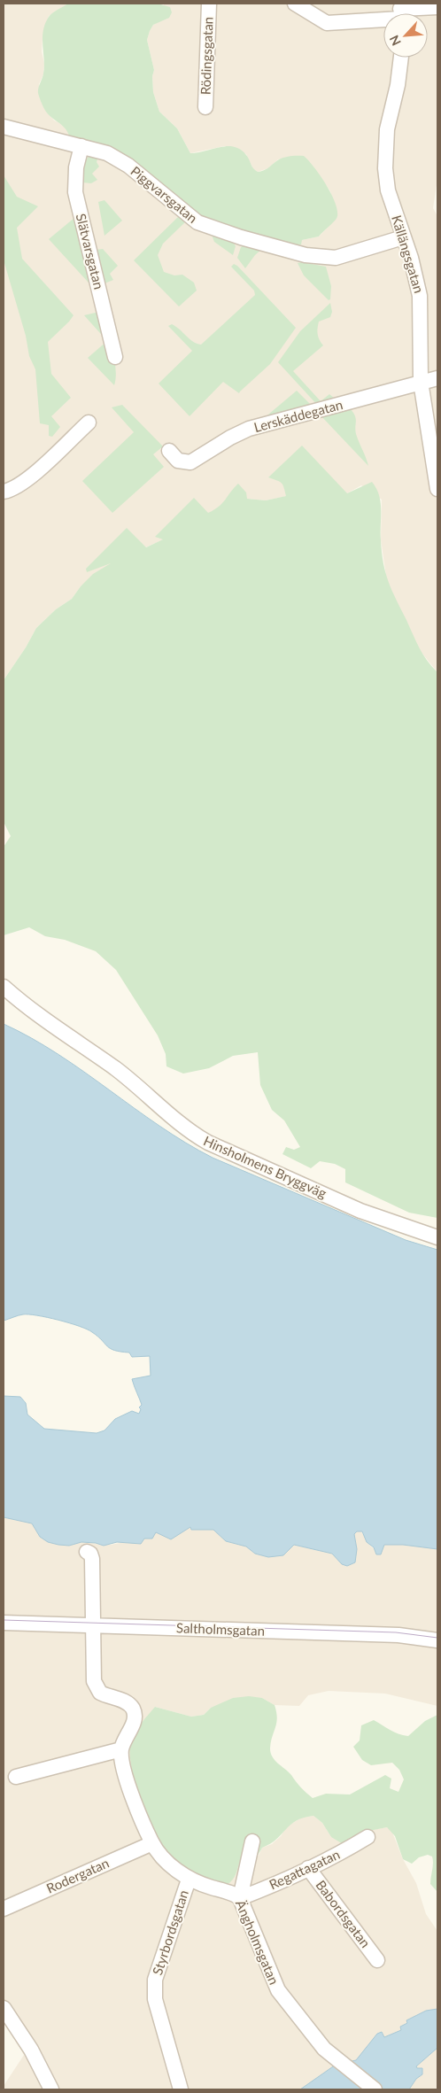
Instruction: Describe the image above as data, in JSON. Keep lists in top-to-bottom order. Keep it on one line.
{"streets":{"street":["Rödingsgatan","Piggvarsgatan","Slätvarsgatan","Källängsgatan","Lerskäddegatan","Hinsholmens Bryggväg","Saltholmsgatan","Regattagatan","Rodergatan","Babordsgatan","Styrbordsgatan","Ängholmsgatan"]},"crossings":[["Piggvarsgatan","Slätvarsgatan"],["Piggvarsgatan","Källängsgatan"],["Källängsgatan","Lerskäddegatan"],["Regattagatan","Babordsgatan"],["Regattagatan","Ängholmsgatan"],["Rodergatan","Ängholmsgatan"],["Styrbordsgatan","Ängholmsgatan"]],"north":"bottom left"}
